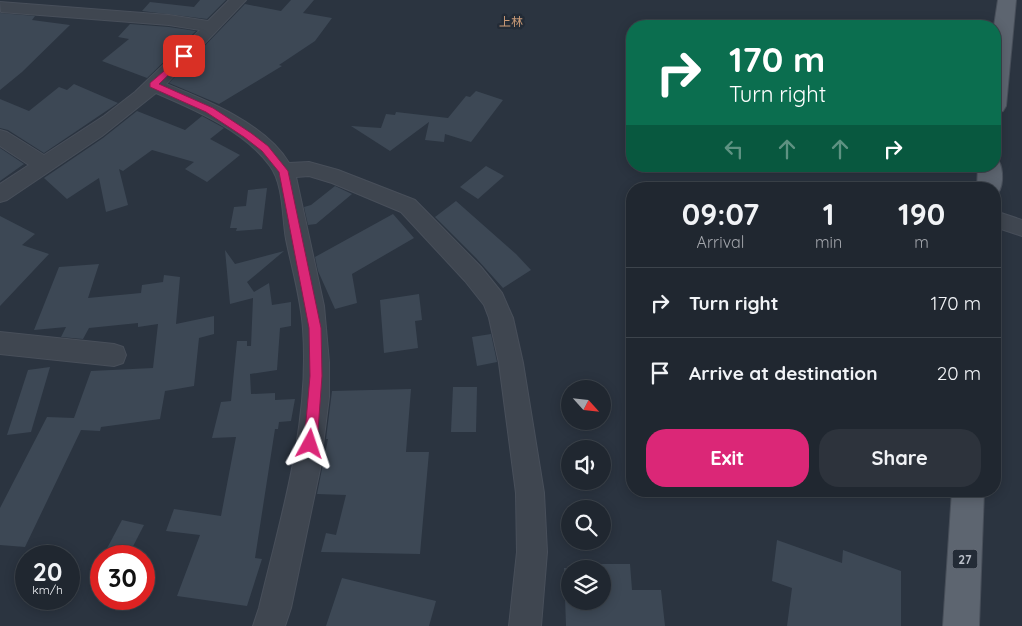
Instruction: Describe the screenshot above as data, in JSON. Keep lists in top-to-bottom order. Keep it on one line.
{"streets":{"main road":["27"]},"districts":["上林"],"north":"bottom right","page":{"turn":["170 m","Turn right"],"eta":["09:07","Arrival","1","min","190","m"],"list":[{"name":"Turn right","value":"170 m"},{"name":"Arrive at destination","value":"20 m"}],"buttons":["Exit","Share"],"speed":"20 km/h","limit":"30"}}
